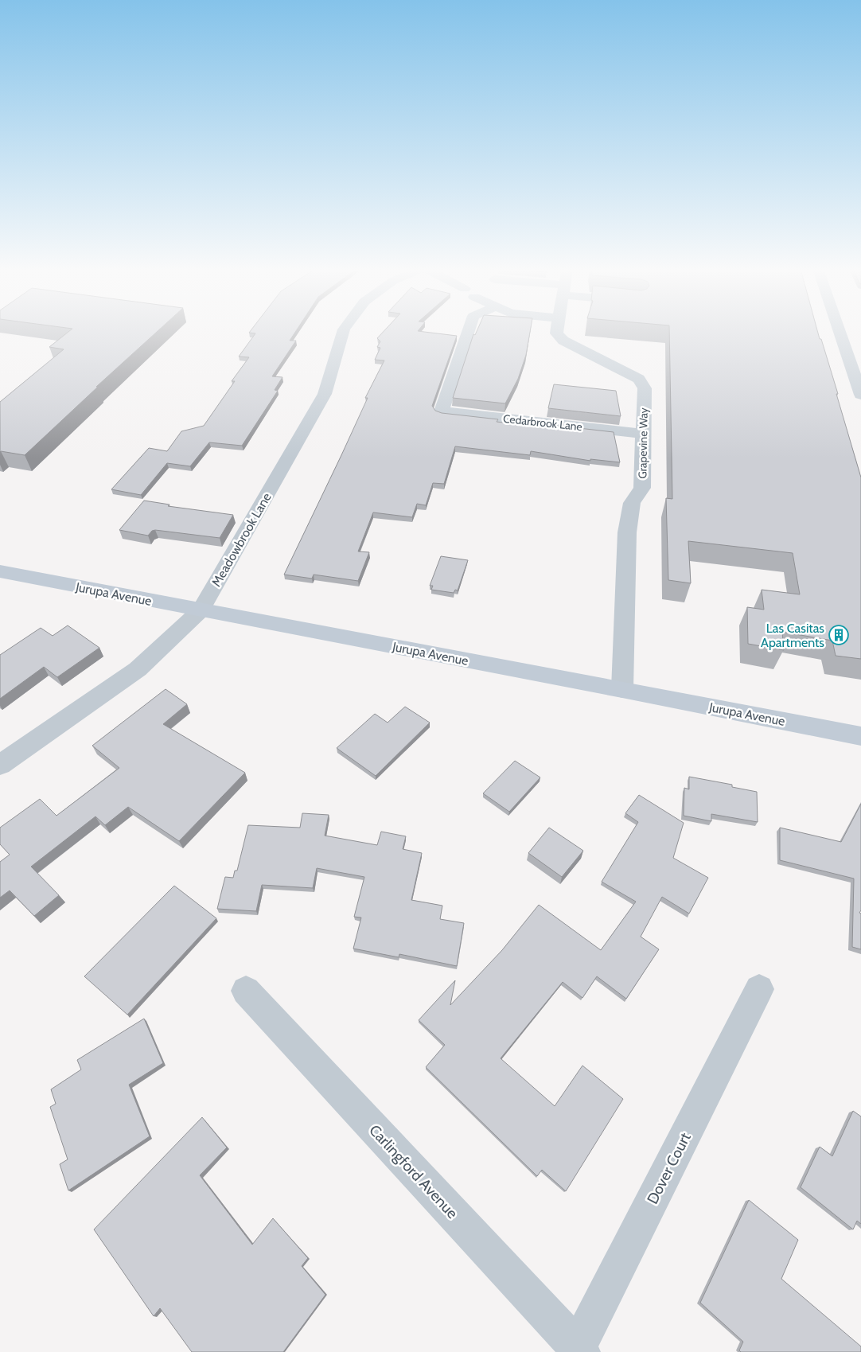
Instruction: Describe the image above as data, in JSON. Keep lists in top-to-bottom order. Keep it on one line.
{"streets":{"main road":["Jurupa Avenue"],"street":["Cedarbrook Lane","Grapevine Way","Meadowbrook Lane","Dover Court","Carlingford Avenue"]},"crossings":[["Cedarbrook Lane","Grapevine Way"],["Grapevine Way","Jurupa Avenue"],["Meadowbrook Lane","Jurupa Avenue"],["Dover Court","Carlingford Avenue"]],"places":{"building":["Las Casitas Apartments"]}}
